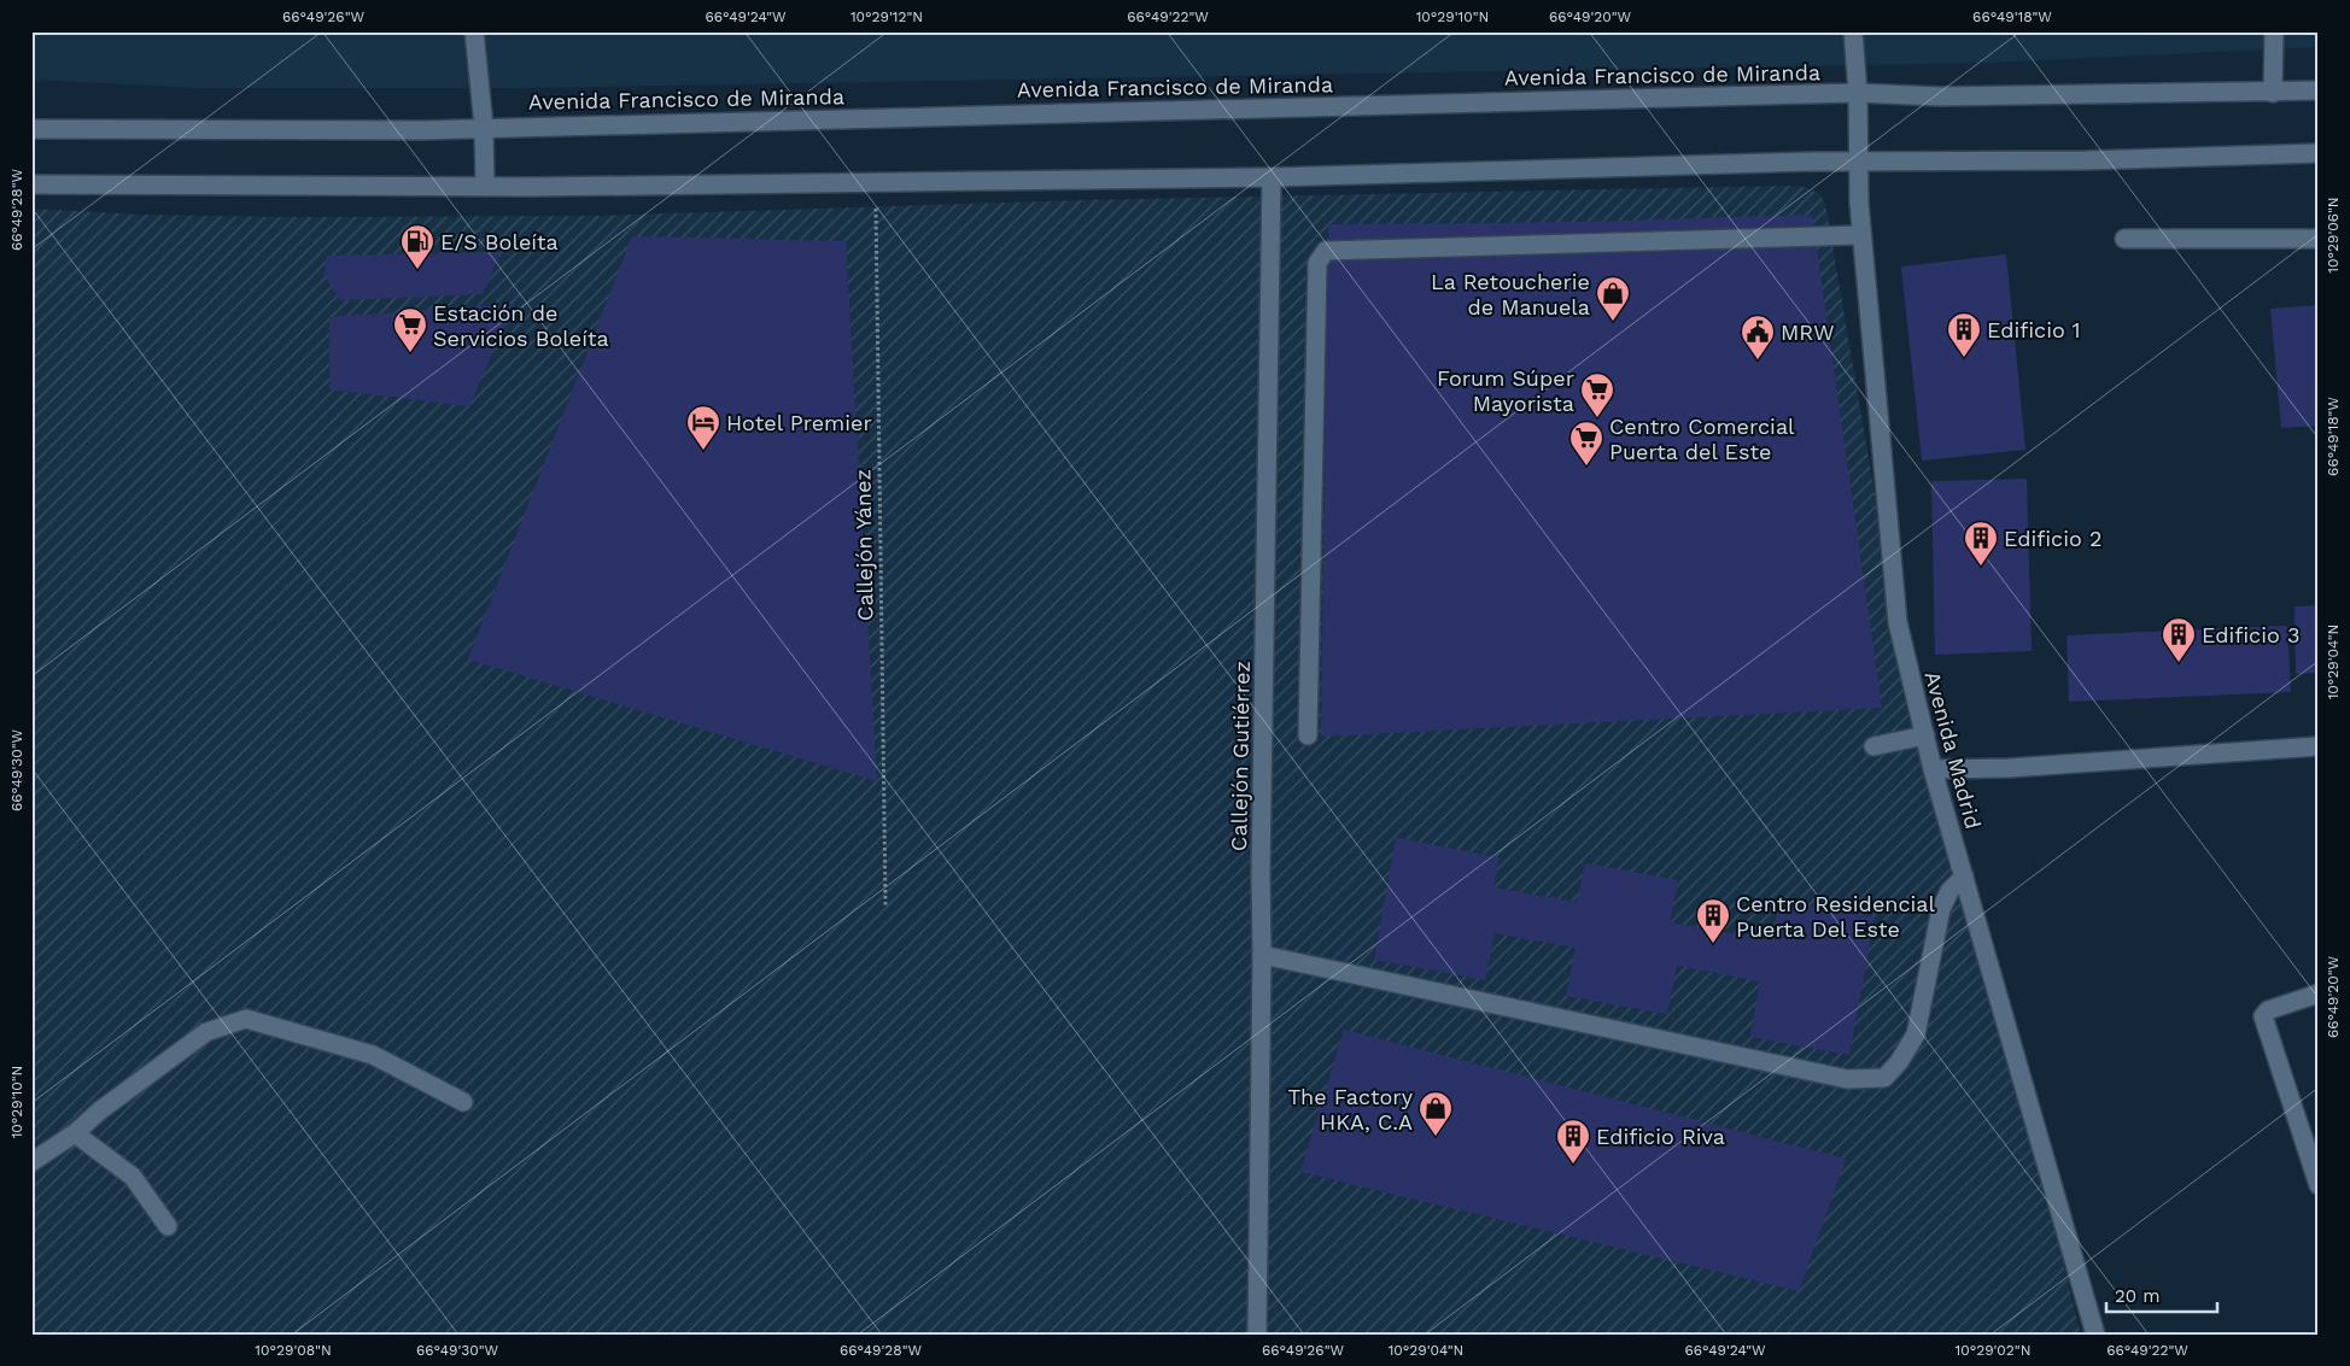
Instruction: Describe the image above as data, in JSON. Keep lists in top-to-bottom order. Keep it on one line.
{"streets":{"main road":["Avenida Francisco de Miranda","Avenida Madrid","Callejón Gutiérrez"],"path":["Callejón Yánez"]},"crossings":[["Avenida Francisco de Miranda","Avenida Madrid"]],"places":{"fuel station":["E/S Boleíta"],"shop":["La Retoucherie de Manuela","The Factory HKA, C.A"],"supermarket":["Estación de Servicios Boleíta","Forum Súper Mayorista","Centro Comercial Puerta del Este"],"building":["Edificio 1","Edificio 2","Edificio 3","Centro Residencial Puerta Del Este","Edificio Riva"],"public building":["MRW"],"hotel":["Hotel Premier"]},"scale_bar":"20 m","coordinates":["66°49'26\"W","66°49'24\"W","10°29'12\"N","66°49'22\"W","10°29'10\"N","66°49'20\"W","66°49'18\"W","66°49'28\"W","10°29'06\"N","10°29'04\"N","66°49'30\"W","10°29'08\"N","10°29'02\"N"]}
